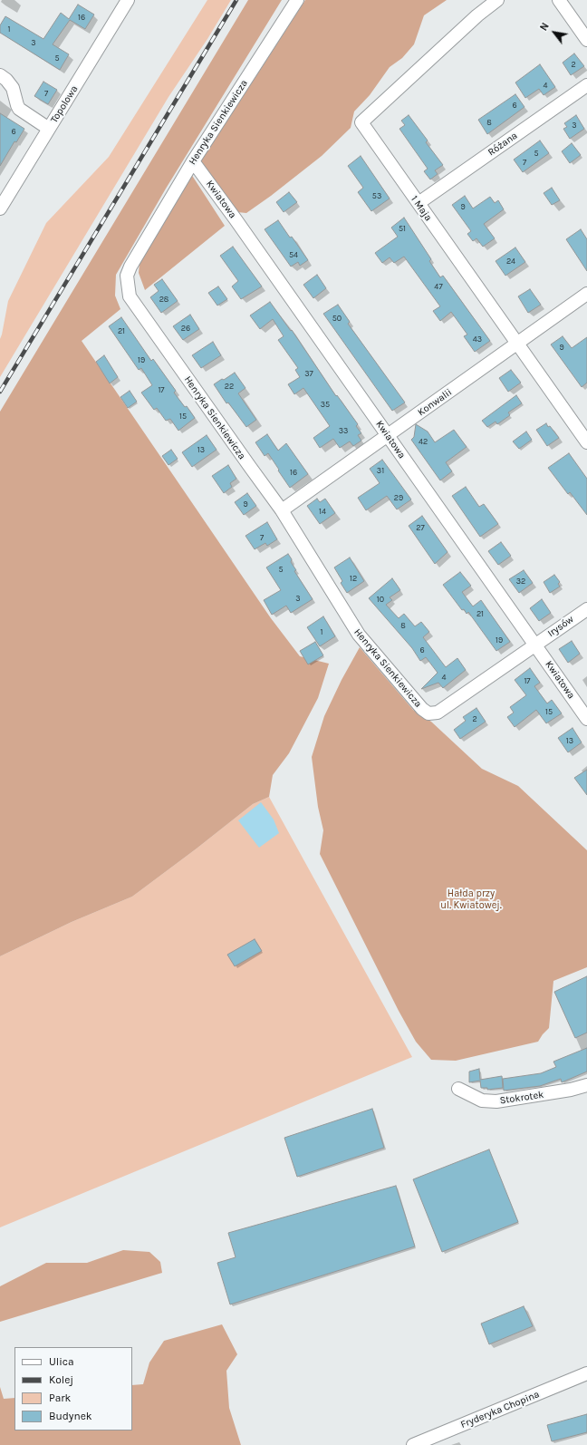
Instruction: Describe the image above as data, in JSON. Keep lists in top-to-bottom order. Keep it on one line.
{"streets":{"street":["Topolowa","Henryka Sienkiewicza","Różana","Kwiatowa","1 Maja","Konwalii","Irysów","Stokrotek","Fryderyka Chopina"]},"crossings":[["Henryka Sienkiewicza","Kwiatowa"],["Henryka Sienkiewicza","Konwalii"],["Henryka Sienkiewicza","Irysów"],["Różana","1 Maja"],["Kwiatowa","Konwalii"],["Kwiatowa","Irysów"],["1 Maja","Konwalii"]],"parks":["Hałda przy ul. Kwiatowej."],"house_numbers":["16","1","3","5","2","4","7","6","8","3","6","5","7","53","9","51","54","24","47","28","50","26","21","43","9","19","37","22","17","35","15","33","42","13","31","16","29","9","14","27","7","5","12","32","3","10","21","8","1","19","6","4","17","15","2","13"],"legend":["Ulica","Kolej","Park","Budynek"],"north":"top left"}
